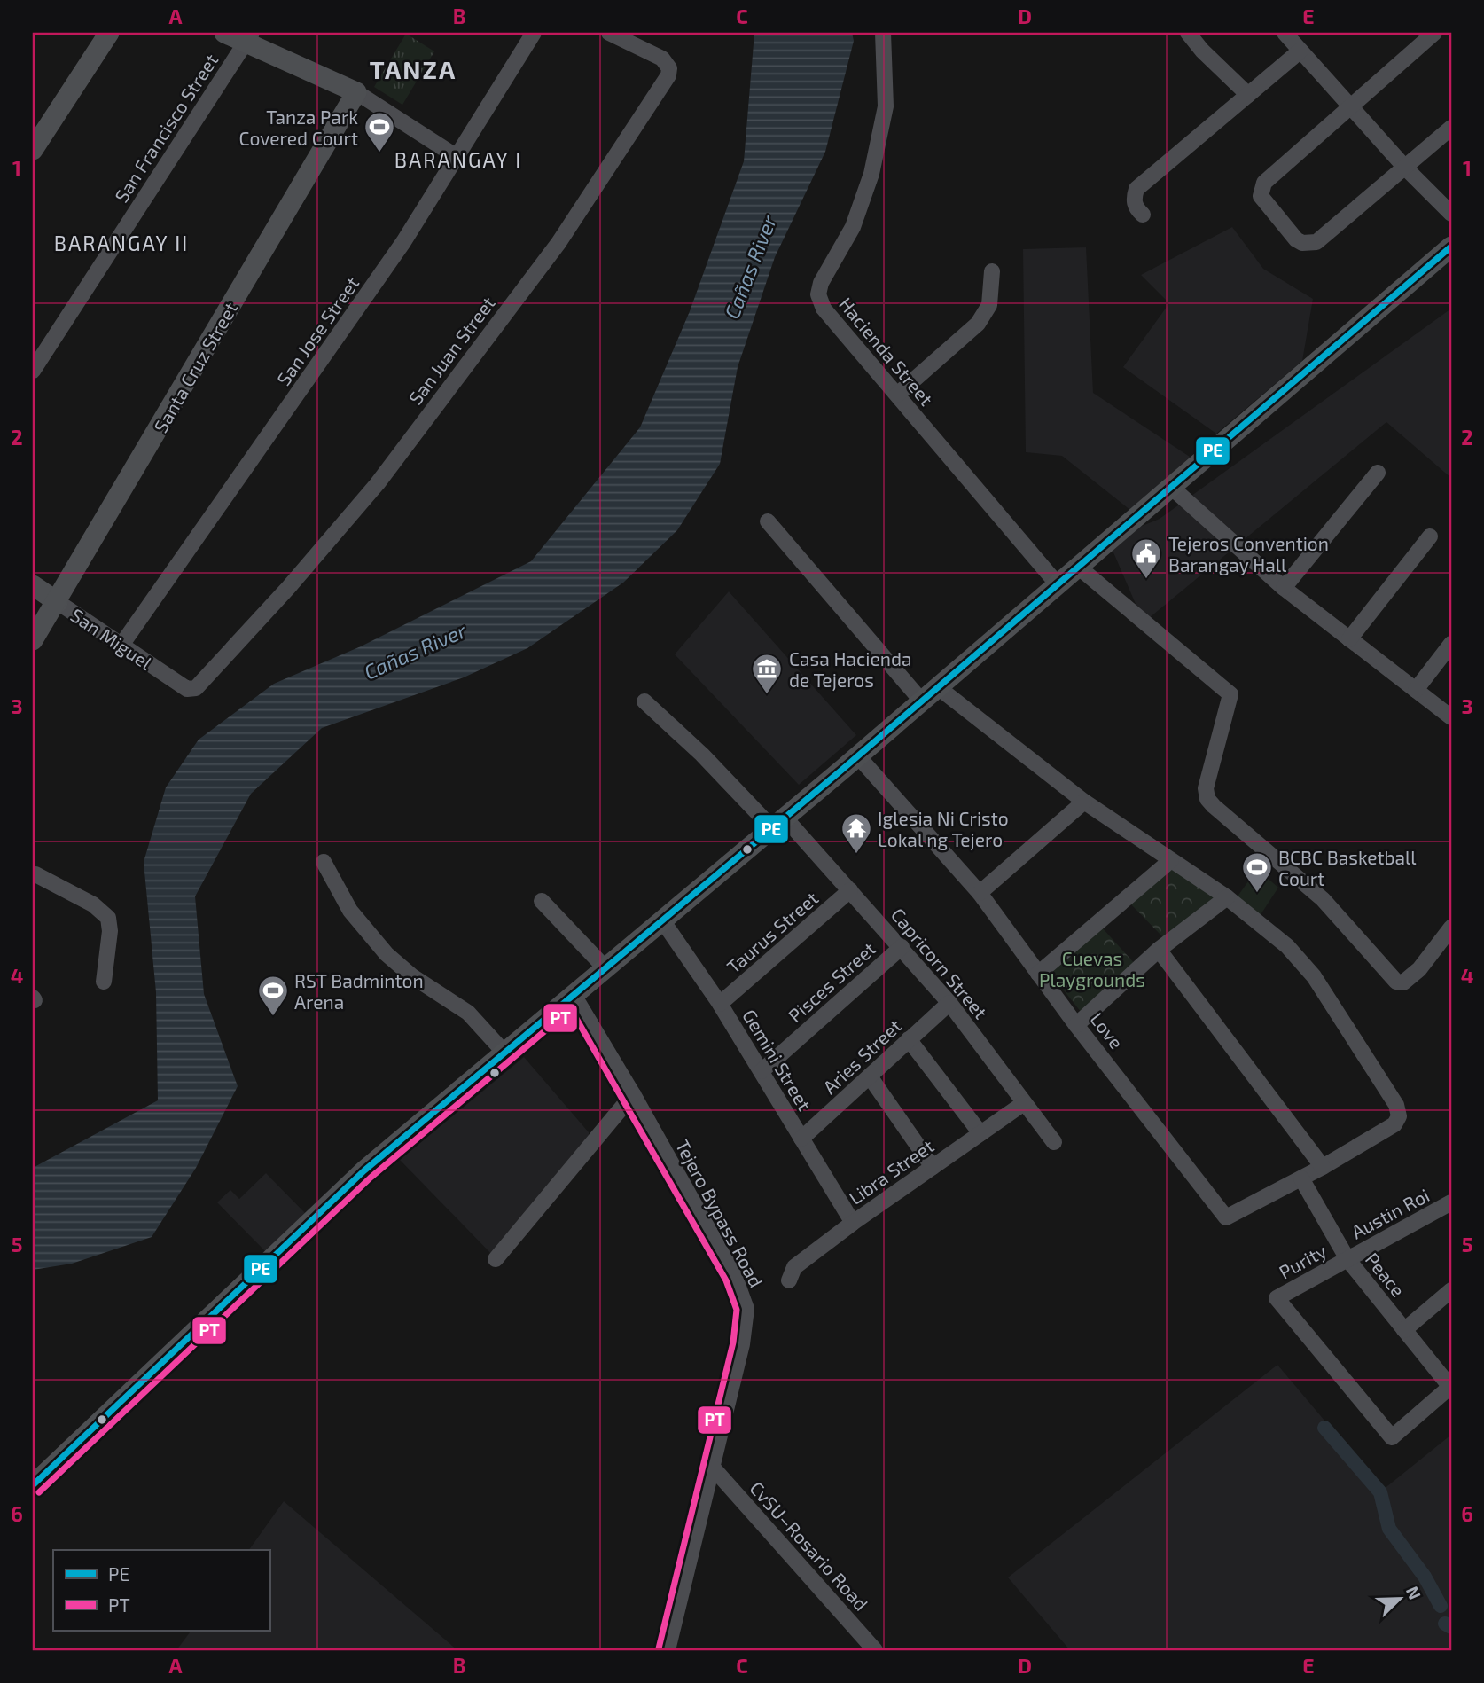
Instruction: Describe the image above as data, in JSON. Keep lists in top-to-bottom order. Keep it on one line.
{"streets":{"main road":["Santa Cruz Street","San Miguel"],"street":["San Francisco Street","San Jose Street","San Juan Street","Hacienda Street","Taurus Street","Capricorn Street","Pisces Street","Love","Aries Street","Gemini Street","Libra Street","Tejero Bypass Road","Austin Roi","Purity","Peace","CvSU–Rosario Road"]},"crossings":[["San Jose Street","San Miguel"],["San Juan Street","San Miguel"],["Santa Cruz Street","San Miguel"],["Taurus Street","Capricorn Street"],["Taurus Street","Gemini Street"],["Capricorn Street","Pisces Street"],["Capricorn Street","Aries Street"],["Capricorn Street","Libra Street"],["Pisces Street","Gemini Street"],["Love","Peace"],["Aries Street","Gemini Street"],["Gemini Street","Libra Street"],["Tejero Bypass Road","CvSU–Rosario Road"],["Austin Roi","Purity"],["Austin Roi","Peace"],["Purity","Peace"]],"districts":["TANZA","BARANGAY I","BARANGAY II"],"water":["Cañas River"],"parks":["Cuevas Playgrounds"],"places":{"sports":["Tanza Park Covered Court","BCBC Basketball Court","RST Badminton Arena"],"public building":["Tejeros Convention Barangay Hall"],"museum":["Casa Hacienda de Tejeros"],"temple":["Iglesia Ni Cristo Lokal ng Tejero"]},"lines":["transit line PE","transit line PT"],"legend":["PE","PT"],"north":"top right","grid":{"columns":["A","B","C","D","E"],"rows":["1","2","3","4","5","6"]}}
